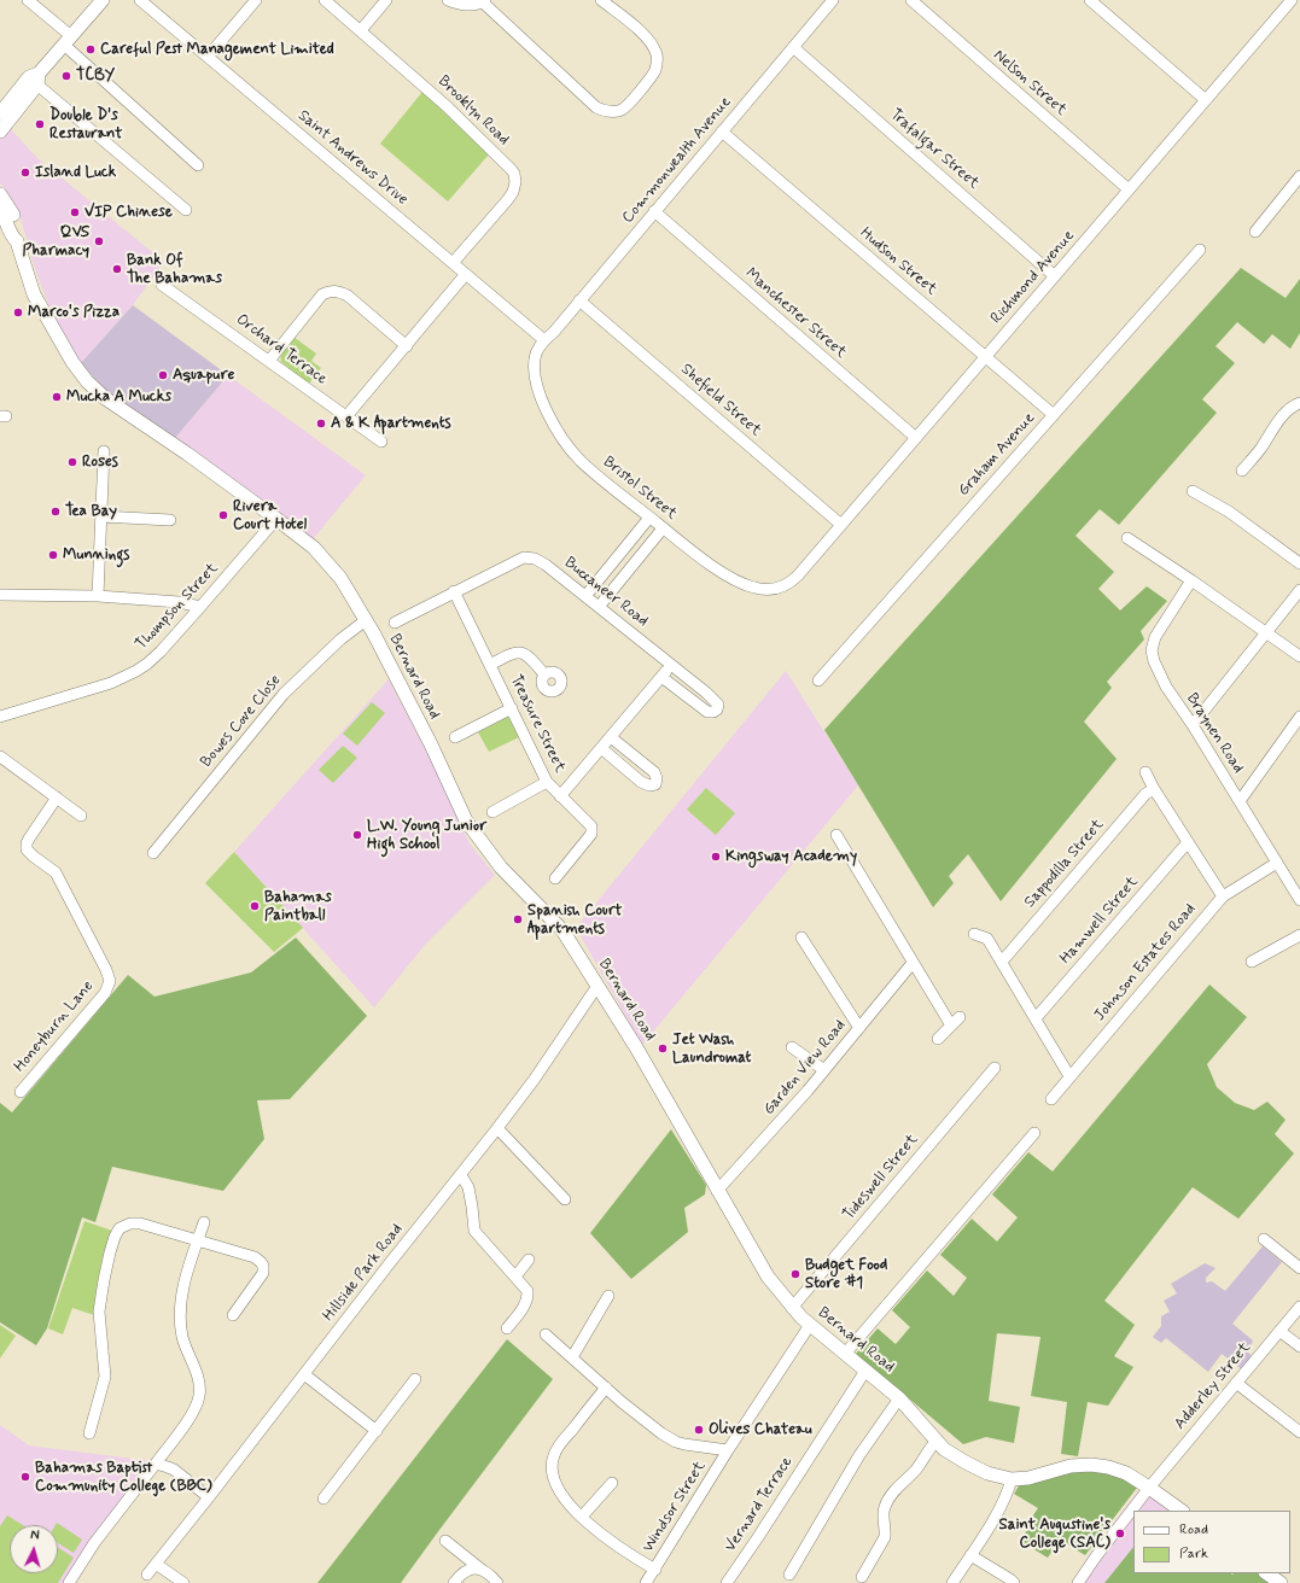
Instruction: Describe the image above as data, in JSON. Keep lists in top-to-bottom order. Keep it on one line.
{"streets":{"main road":["Bernard Road"],"street":["Nelson Street","Brooklyn Road","Trafalgar Street","Saint Andrews Drive","Commonwealth Avenue","Hudson Street","Richmond Avenue","Manchester Street","Orchard Terrace","Shefield Street","Graham Avenue","Bristol Street","Buccaneer Road","Thompson Street","Bowes Cove Close","Treasure Street","Braynen Road","Sappodilla Street","Hamwell Street","Johnson Estates Road","Honeyburn Lane","Garden View Road","Tideswell Street","Hillside Park Road","Adderley Street","Vernard Terrace","Windsor Street"]},"crossings":[["Nelson Street","Richmond Avenue"],["Brooklyn Road","Saint Andrews Drive"],["Trafalgar Street","Commonwealth Avenue"],["Trafalgar Street","Richmond Avenue"],["Saint Andrews Drive","Commonwealth Avenue"],["Saint Andrews Drive","Bristol Street"],["Commonwealth Avenue","Hudson Street"],["Commonwealth Avenue","Manchester Street"],["Commonwealth Avenue","Shefield Street"],["Commonwealth Avenue","Bristol Street"],["Hudson Street","Richmond Avenue"],["Hudson Street","Graham Avenue"],["Richmond Avenue","Manchester Street"],["Richmond Avenue","Shefield Street"],["Richmond Avenue","Bristol Street"],["Buccaneer Road","Treasure Street"],["Thompson Street","Bernard Road"],["Bernard Road","Bowes Cove Close"],["Bernard Road","Garden View Road"],["Bernard Road","Tideswell Street"],["Bernard Road","Hillside Park Road"],["Bernard Road","Adderley Street"],["Bernard Road","Vernard Terrace"],["Bernard Road","Windsor Street"],["Braynen Road","Johnson Estates Road"]],"places":["Careful Pest Management Limited","TCBY","Double D's Restaurant","Island Luck","VIP Chinese","QVS Pharmacy","Bank Of The Bahamas","Marco's Pizza","Aquapure","Mucka A Mucks","A & K Apartments","Roses","Tea Bay","Rivera Court Hotel","Munnings","L.W. Young Junior High School","Kingsway Academy","Bahamas Paintball","Spanish Court Apartments","Jet Wash Laundromat","Budget Food Store #1","Olives Chateau","Bahamas Baptist Community College (BBC)","Saint Augustine's College (SAC)"],"legend":["Road","Park"],"north":"top"}
